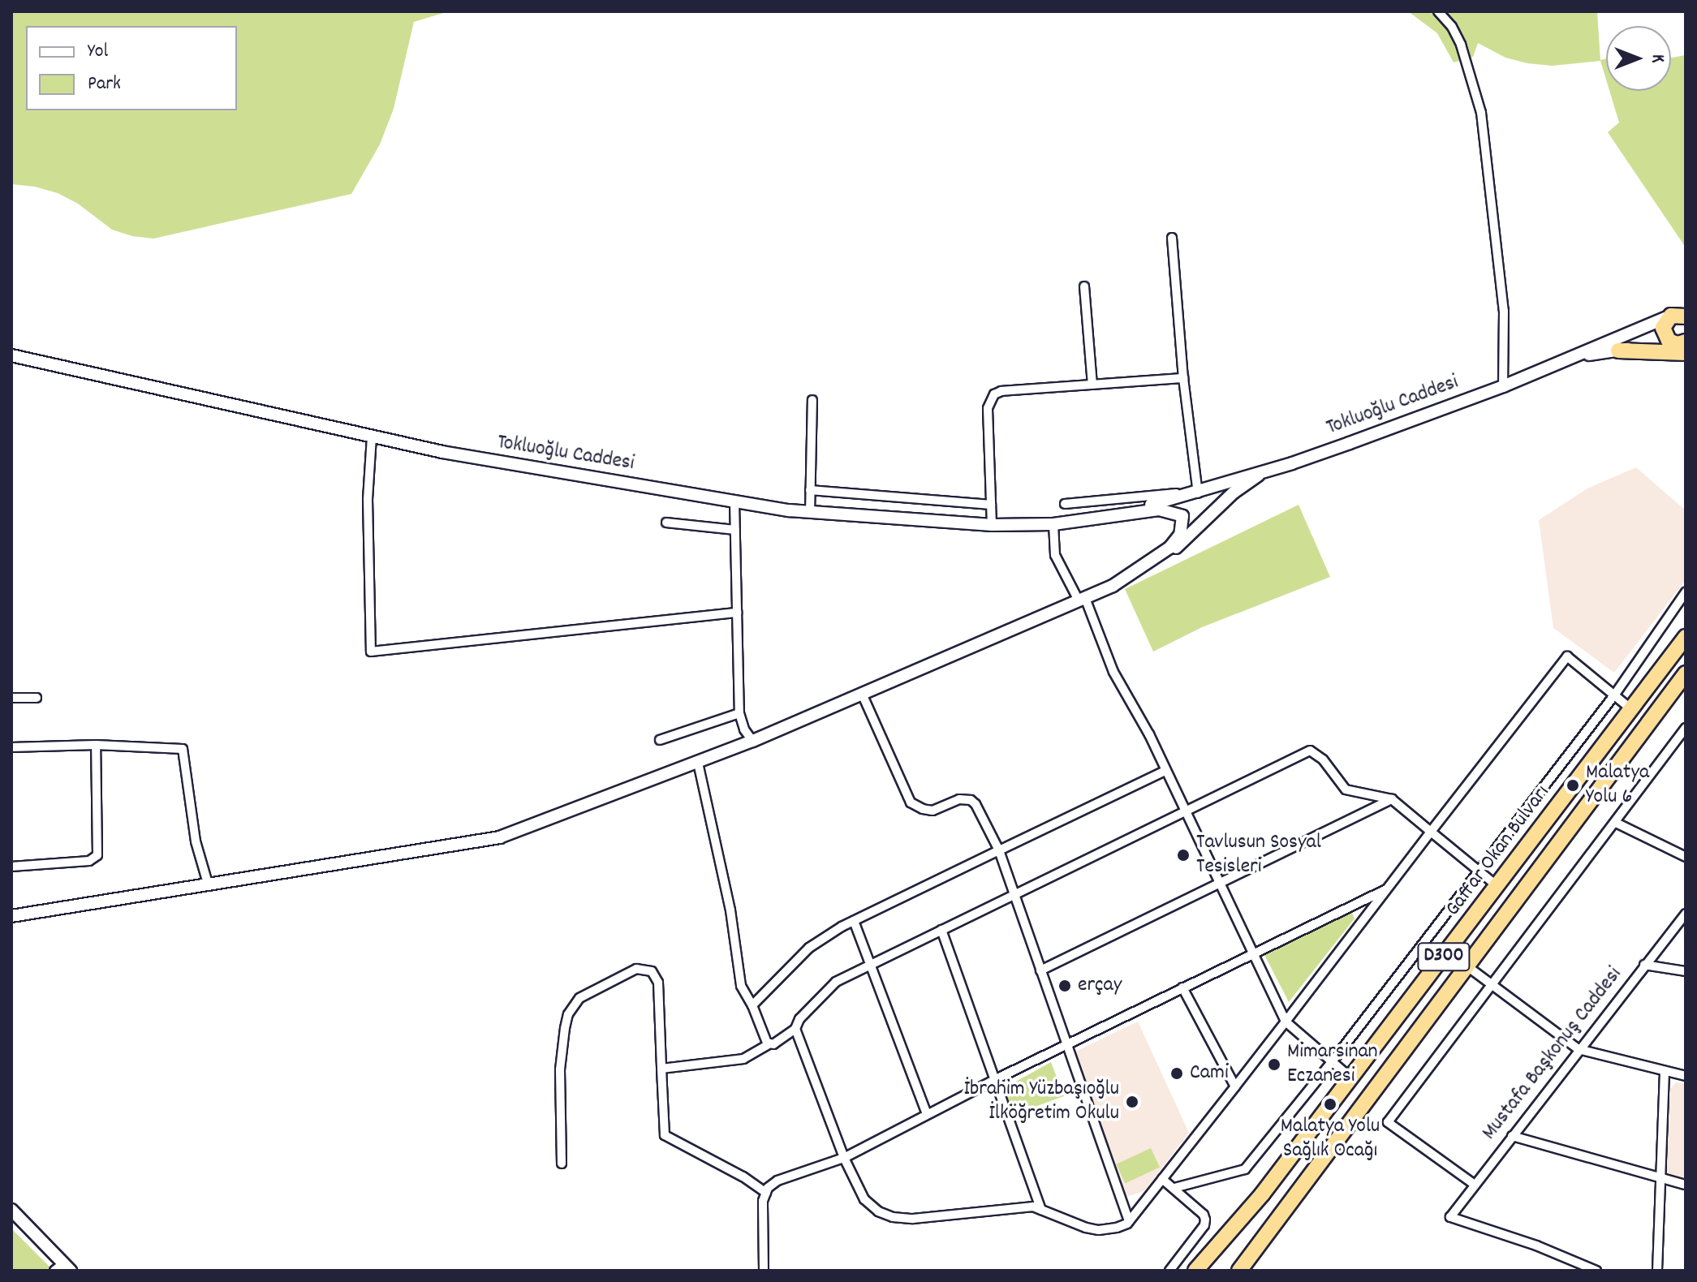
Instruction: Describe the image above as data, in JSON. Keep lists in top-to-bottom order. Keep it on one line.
{"streets":{"highway":["Gaffar Okan Bulvarı","D300"],"street":["Tokluoğlu Caddesi","Mustafa Başkonuş Caddesi"]},"places":["Malatya Yolu 6","Tavlusun Sosyal Tesisleri","erçay","Mimarsinan Eczanesi","Cami","İbrahim Yüzbaşıoğlu İlköğretim Okulu","Malatya Yolu Sağlık Ocağı"],"legend":["Yol","Park"],"north":"right"}
